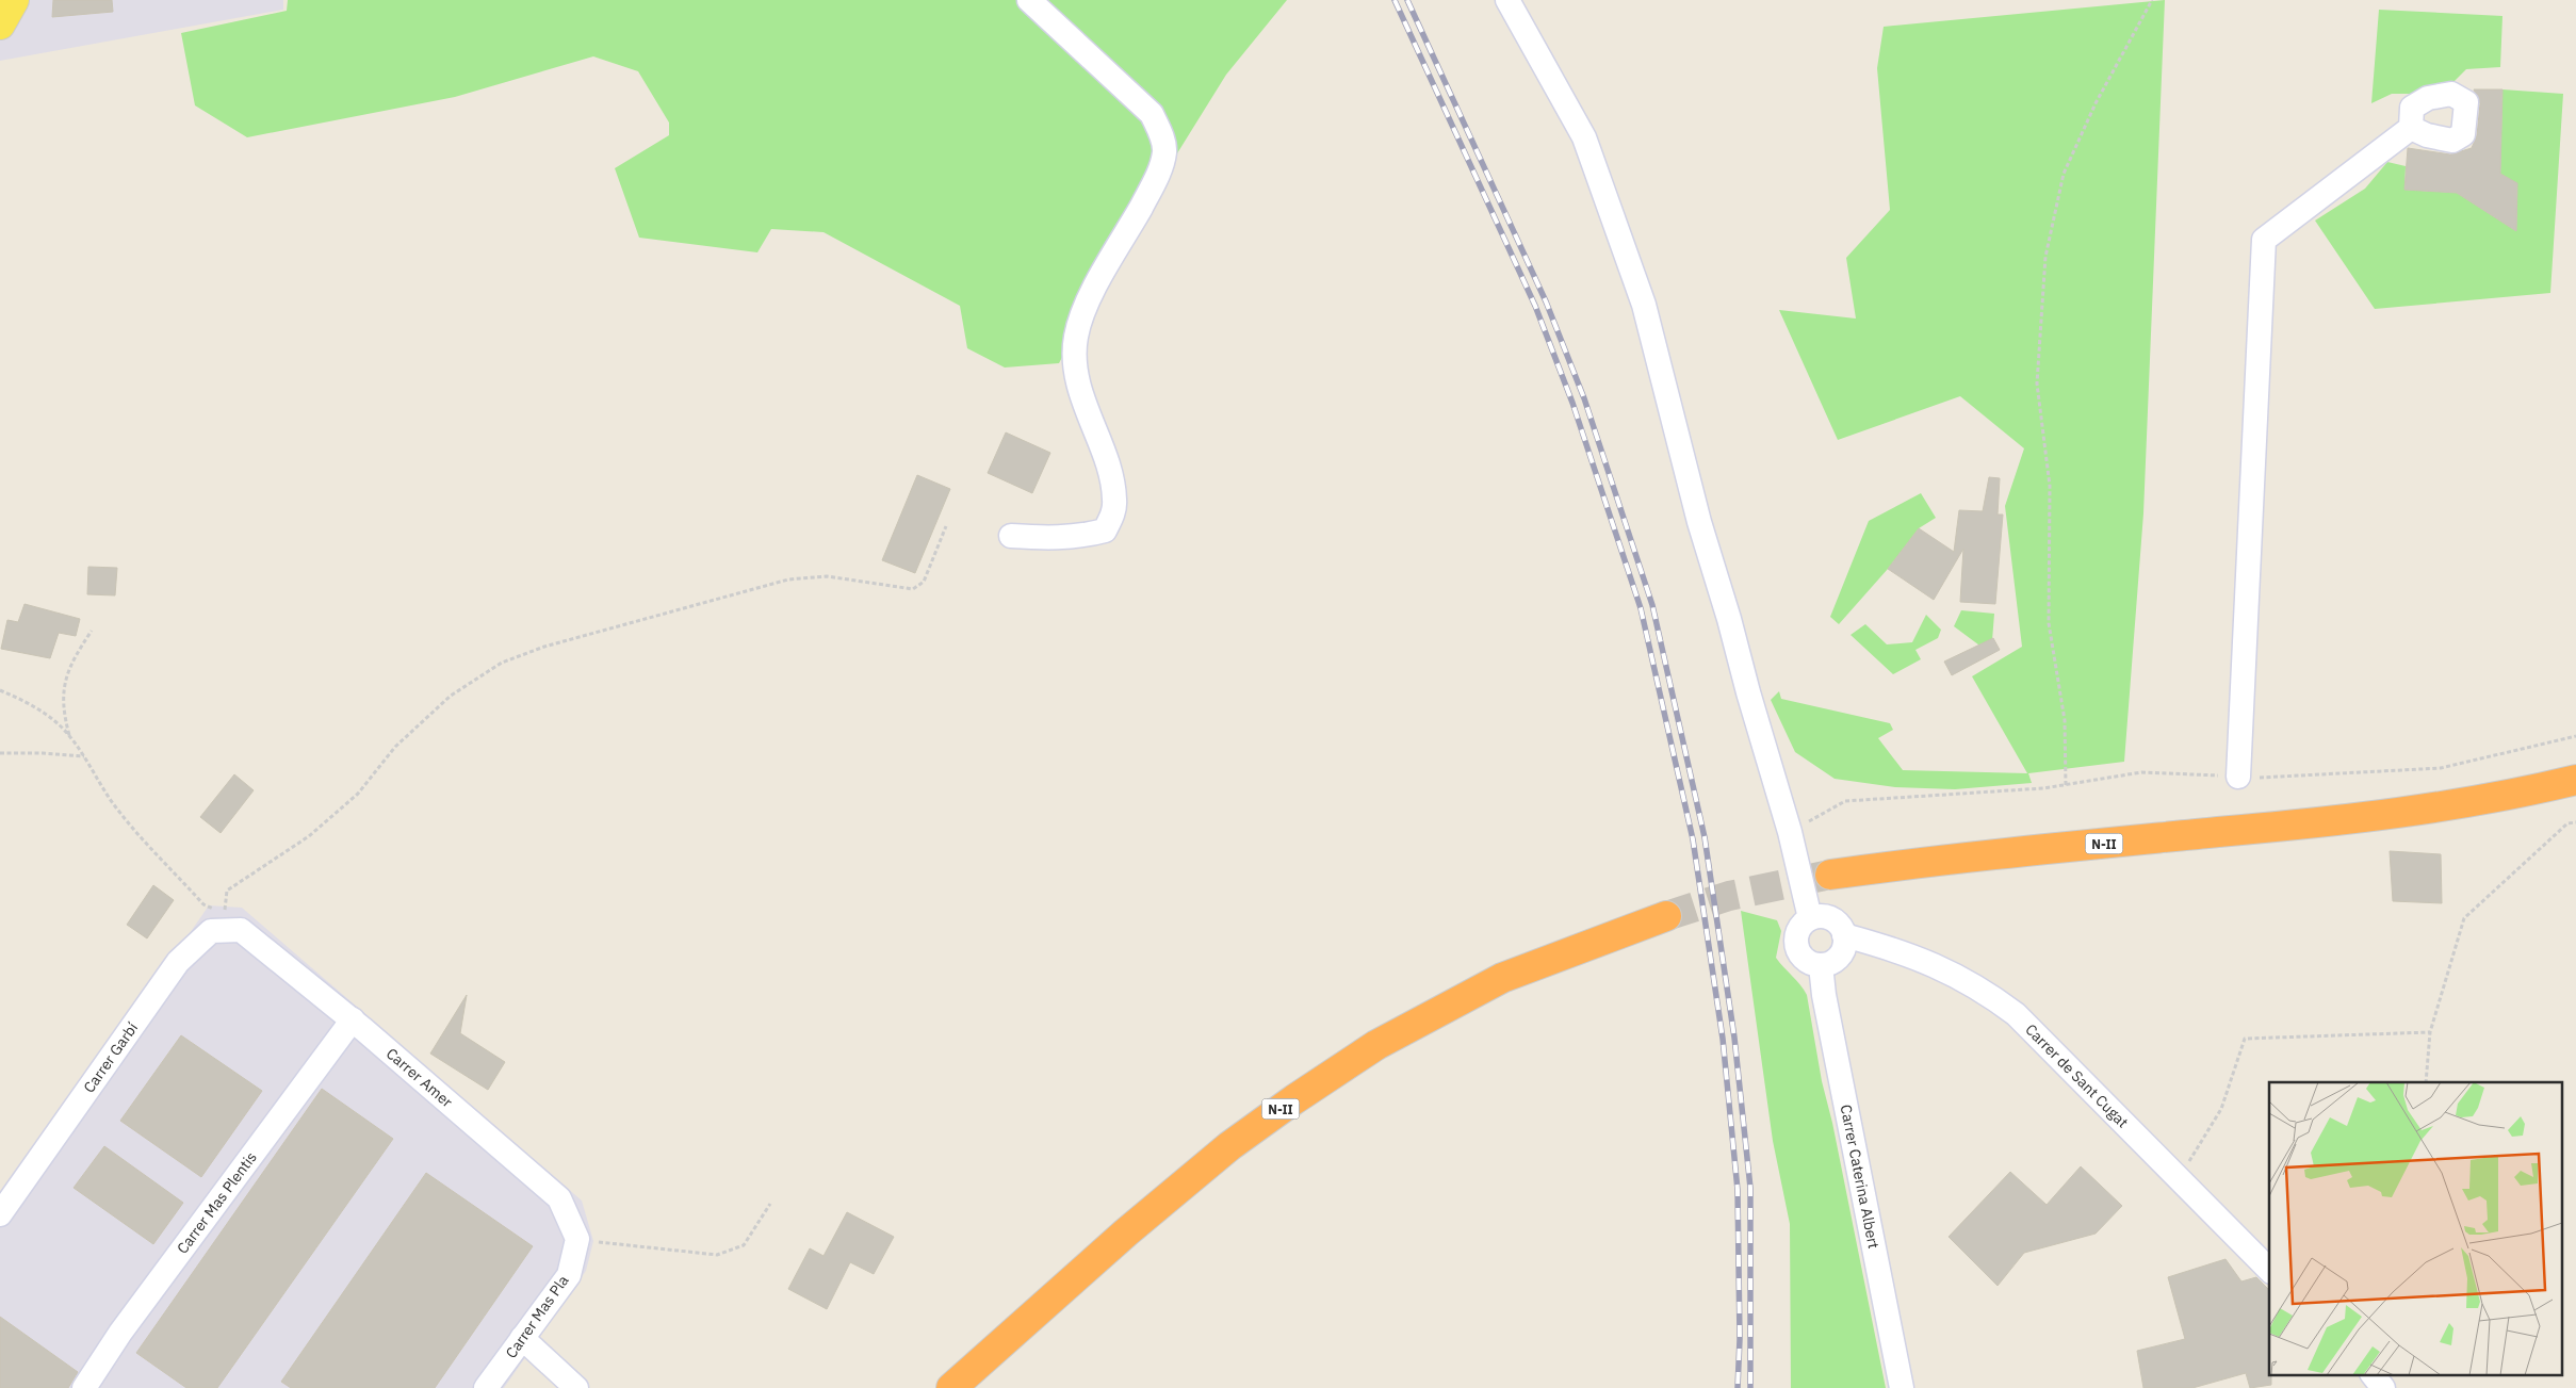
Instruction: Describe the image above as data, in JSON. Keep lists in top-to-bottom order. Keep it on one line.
{"streets":{"highway":["N-II"],"street":["Carrer Garbí","Carrer de Sant Cugat","Carrer Amer","Carrer Caterina Albert","Carrer Mas Plentis","Carrer Mas Pla"]},"crossings":[["Carrer Garbí","Carrer Amer"],["Carrer de Sant Cugat","Carrer Caterina Albert"],["Carrer Amer","Carrer Mas Plentis"],["Carrer Amer","Carrer Mas Pla"]]}
